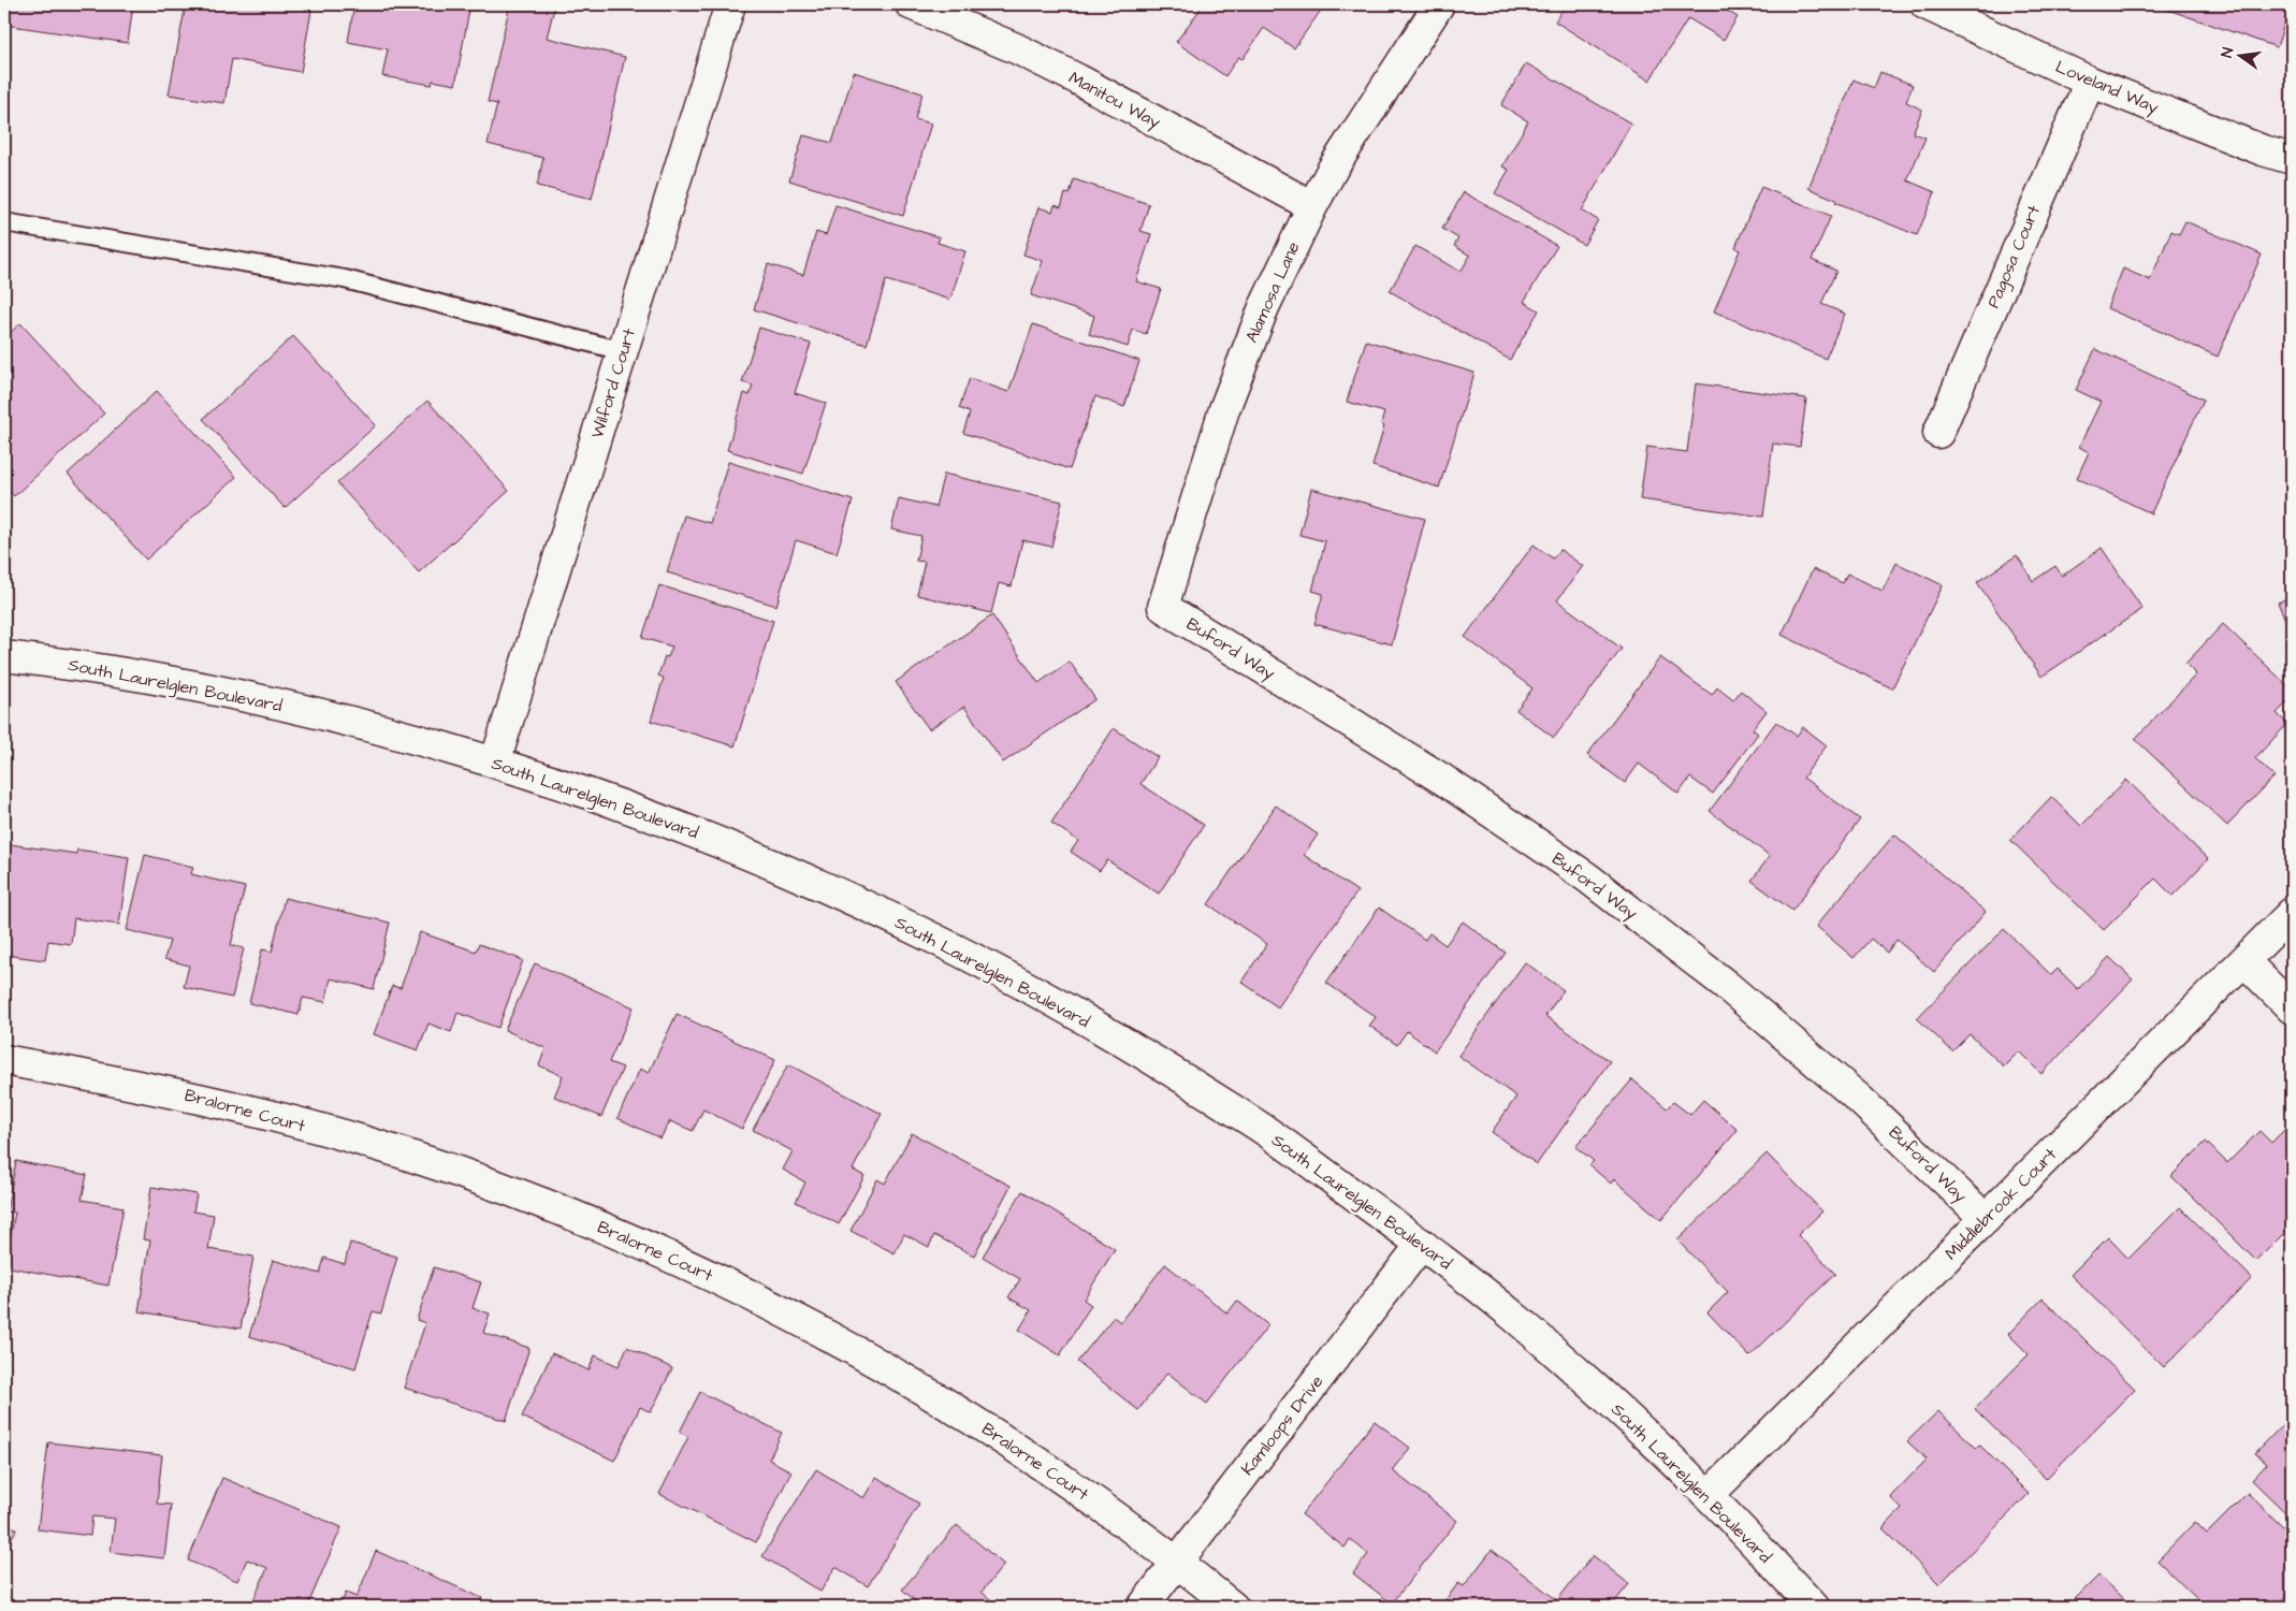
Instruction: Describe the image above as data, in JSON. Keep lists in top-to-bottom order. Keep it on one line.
{"streets":{"street":["Loveland Way","Manitou Way","Pagosa Court","Alamosa Lane","Wilford Court","Buford Way","South Laurelglen Boulevard","Bralorne Court","Middlebrook Court","Kamloops Drive"]},"crossings":[["Loveland Way","Pagosa Court"],["Manitou Way","Alamosa Lane"],["Alamosa Lane","Buford Way"],["Wilford Court","South Laurelglen Boulevard"],["Buford Way","Middlebrook Court"],["South Laurelglen Boulevard","Middlebrook Court"],["South Laurelglen Boulevard","Kamloops Drive"],["Bralorne Court","Kamloops Drive"]],"north":"left"}
